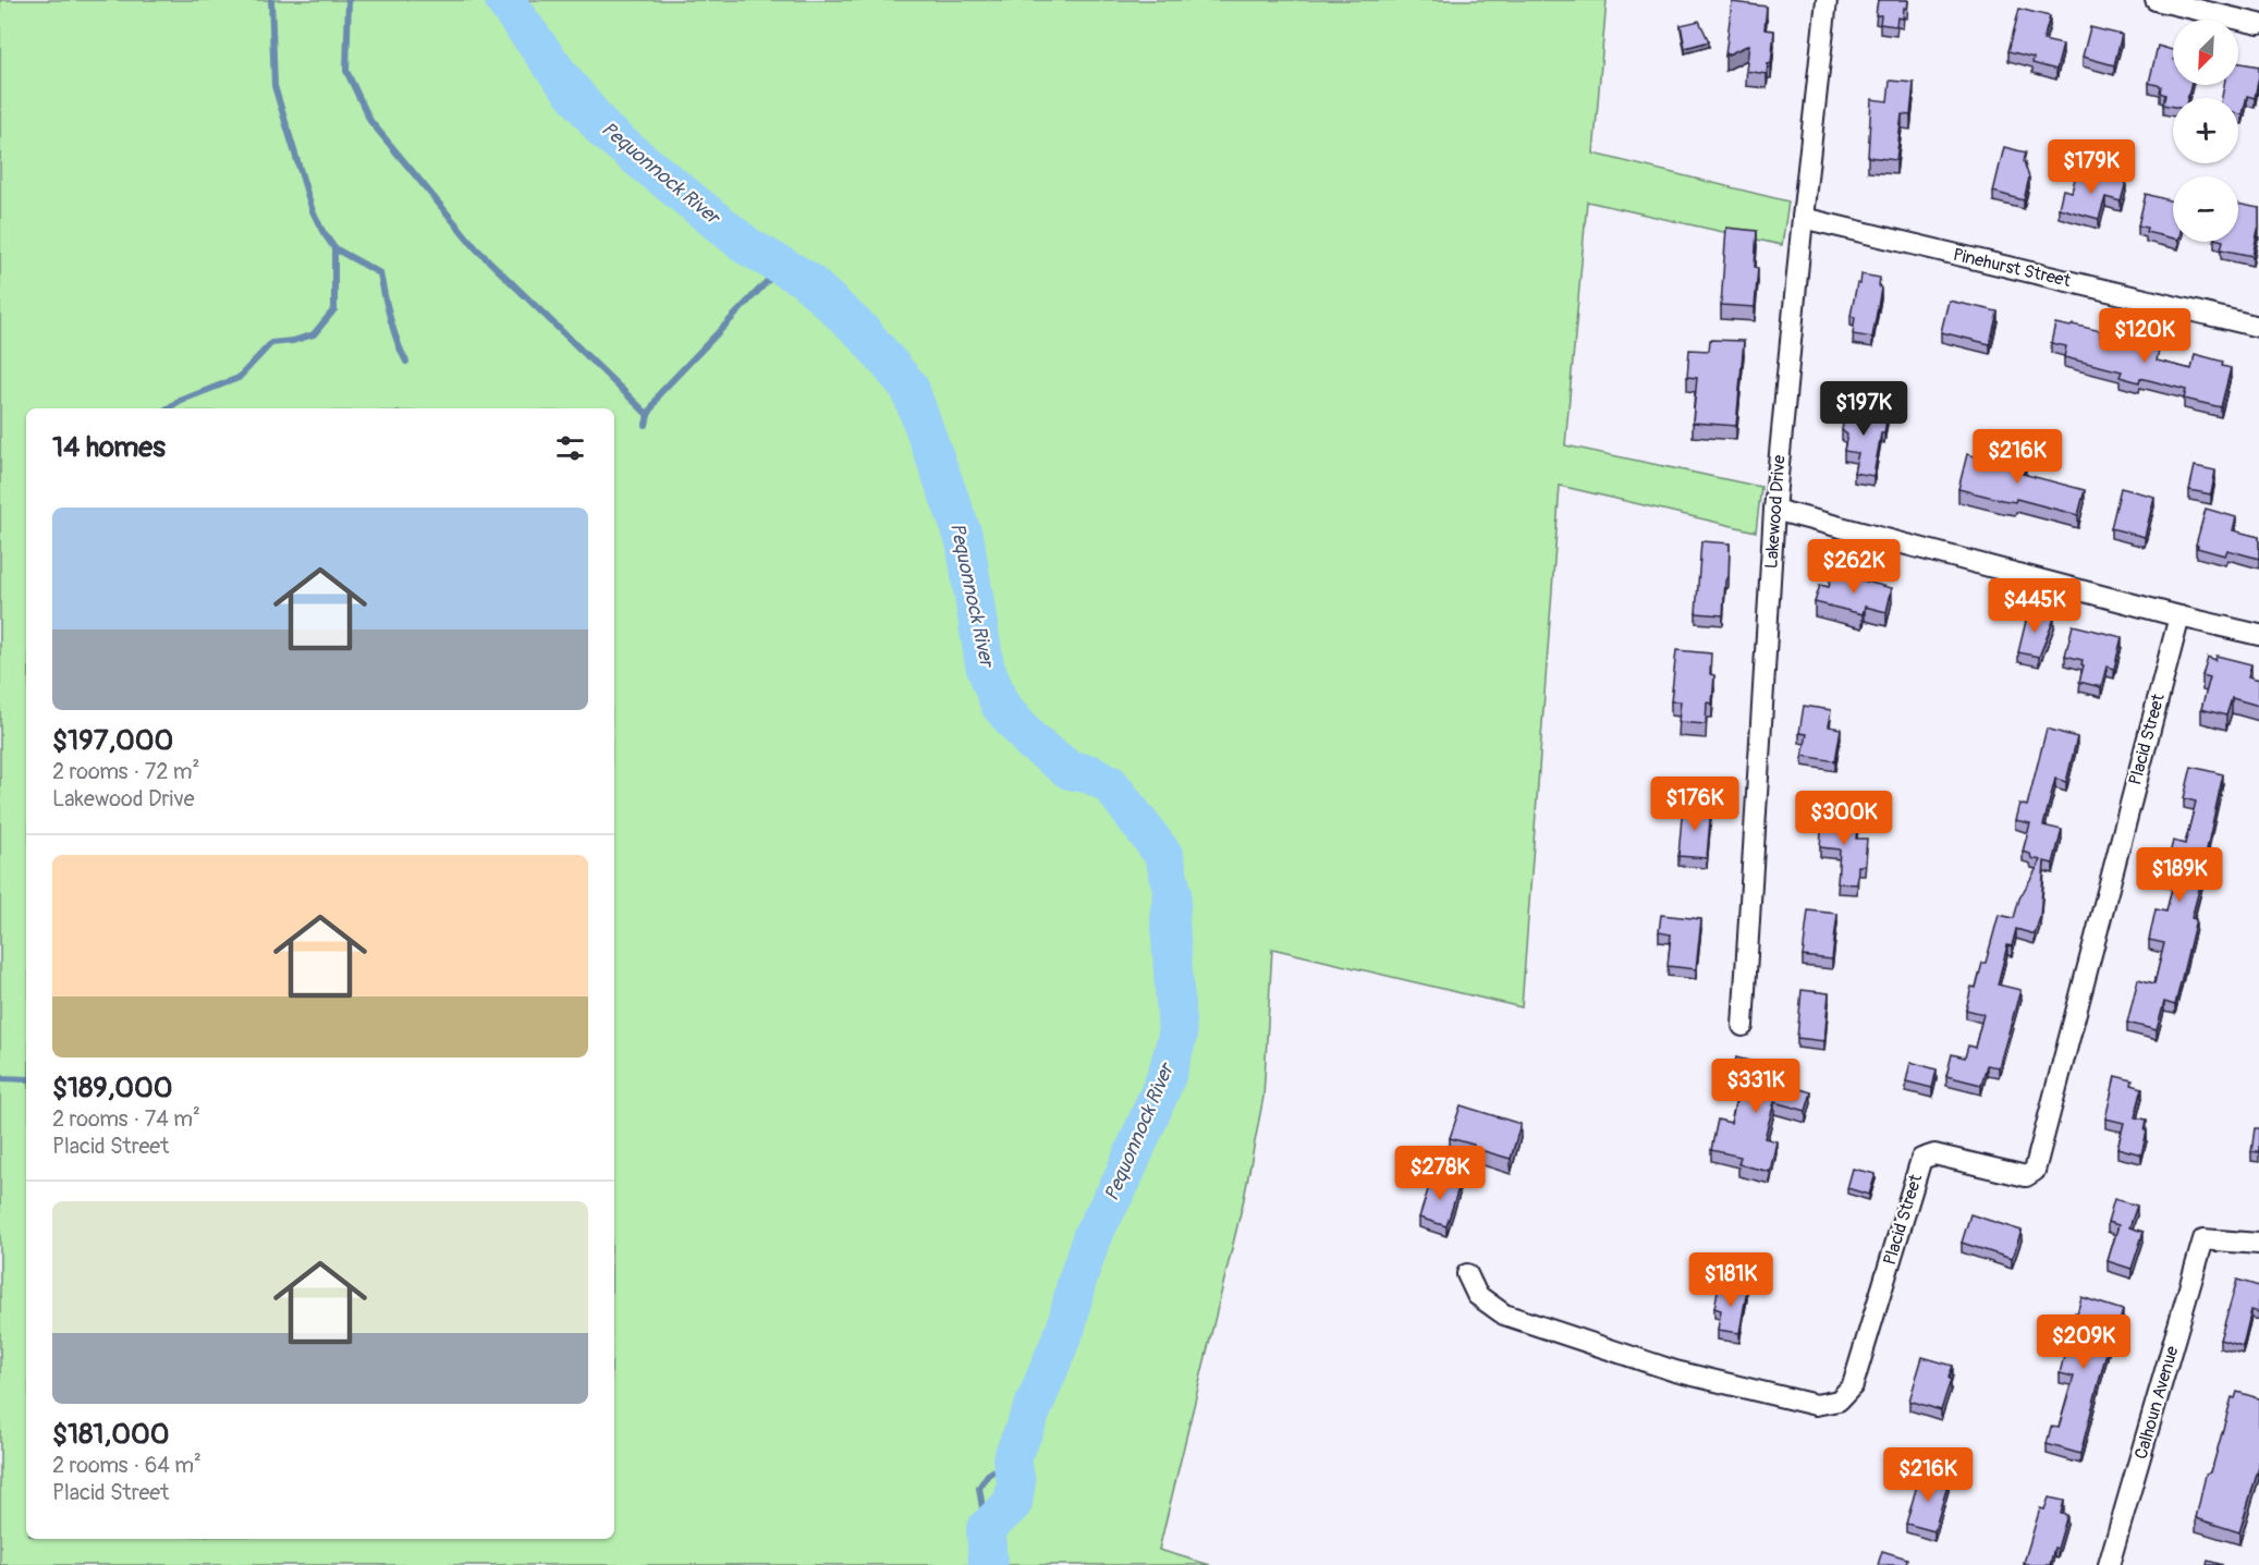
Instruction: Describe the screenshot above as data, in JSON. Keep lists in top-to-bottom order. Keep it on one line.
{"streets":{"street":["Pinehurst Street","Lakewood Drive","Placid Street","Calhoun Avenue"]},"crossings":[["Pinehurst Street","Lakewood Drive"]],"water":["Pequonnock River"],"north":"bottom left","page":{"map_buttons":["+","−"],"price":["$179K","$120K","$197K","$216K","$262K","$445K","$176K","$300K","$189K","$331K","$278K","$181K","$209K","$216K"],"heading":"14 homes","list":[{"name":"$197,000","note":"2 rooms · 72 m² · Lakewood Drive"},{"name":"$189,000","note":"2 rooms · 74 m² · Placid Street"},{"name":"$181,000","note":"2 rooms · 64 m² · Placid Street"}]}}
